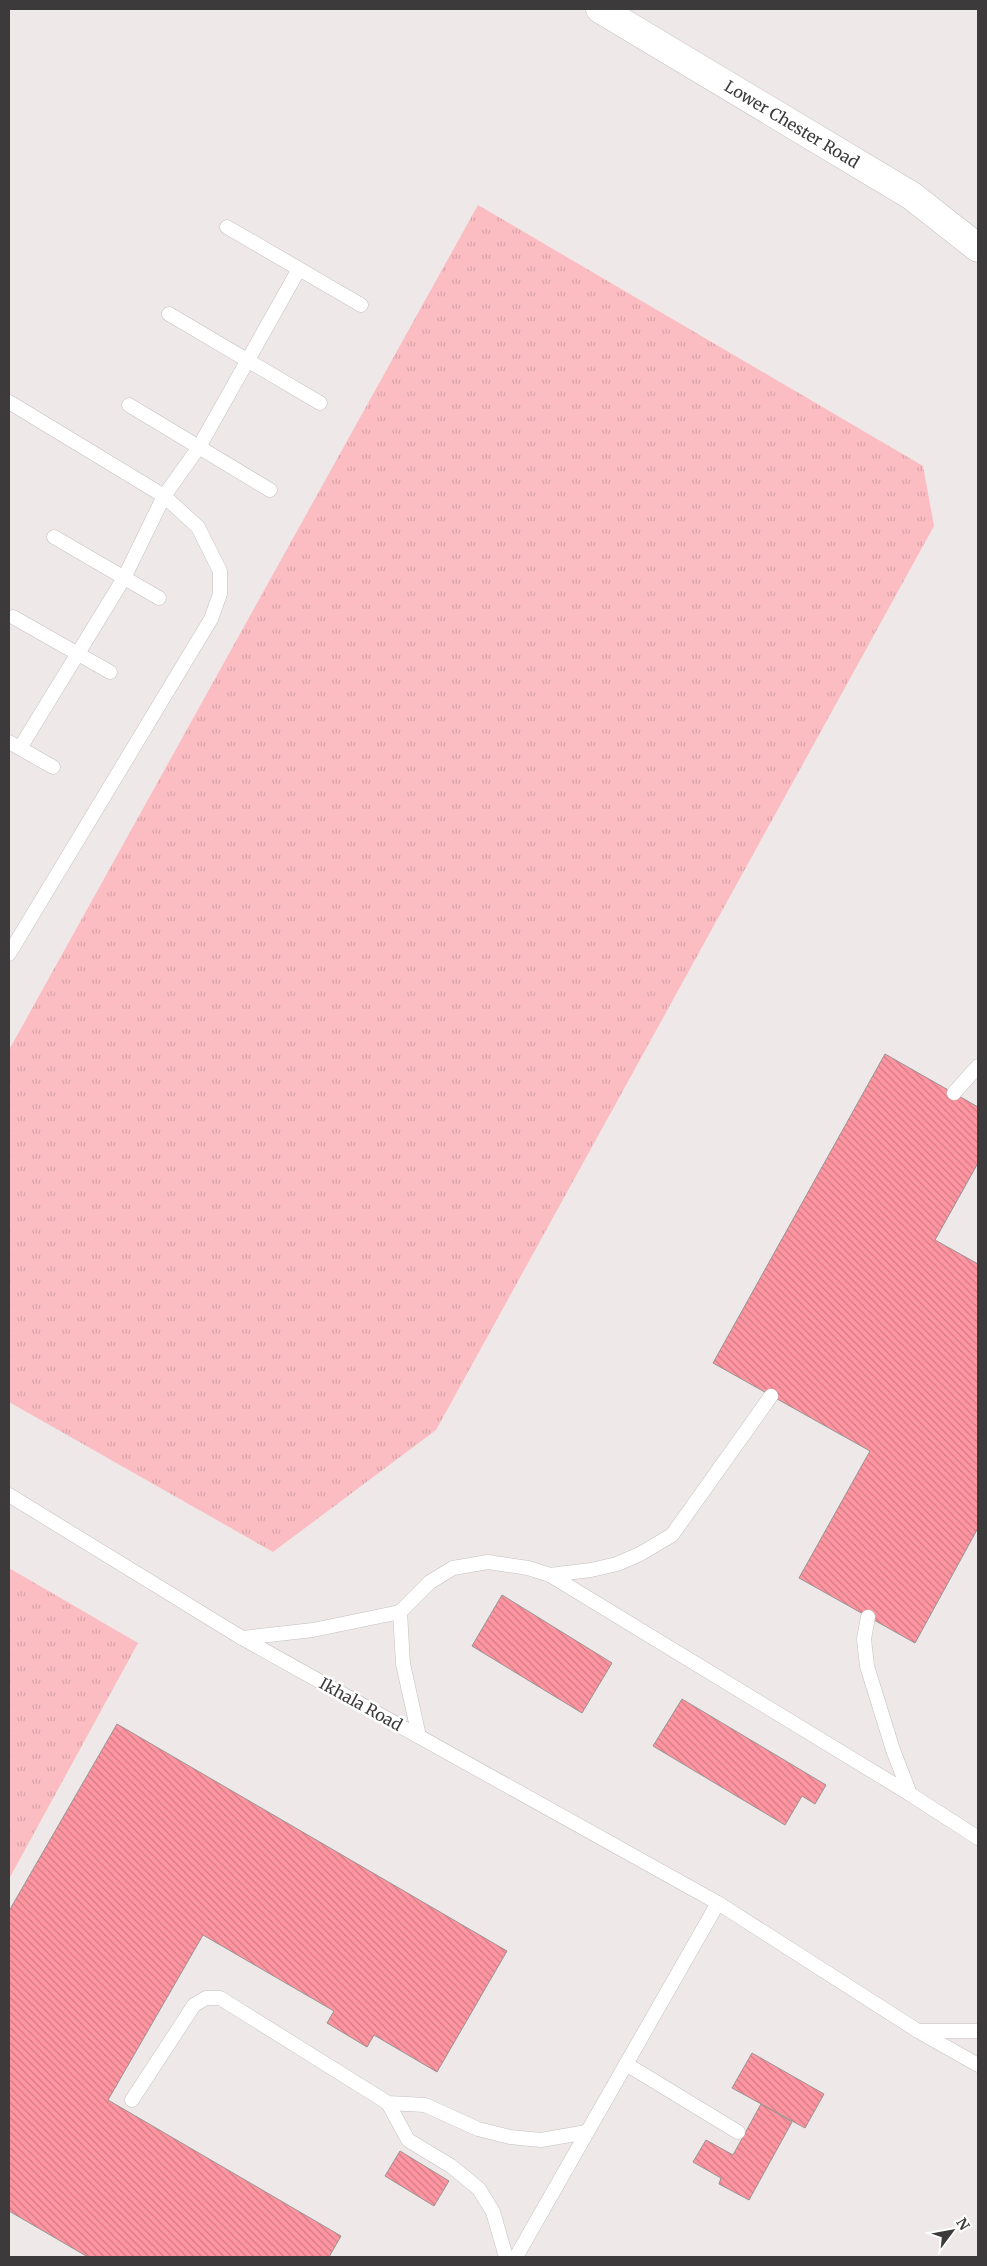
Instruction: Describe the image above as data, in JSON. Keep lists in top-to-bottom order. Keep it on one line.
{"streets":{"street":["Lower Chester Road"],"lane":["Ikhala Road"]},"north":"top right"}
